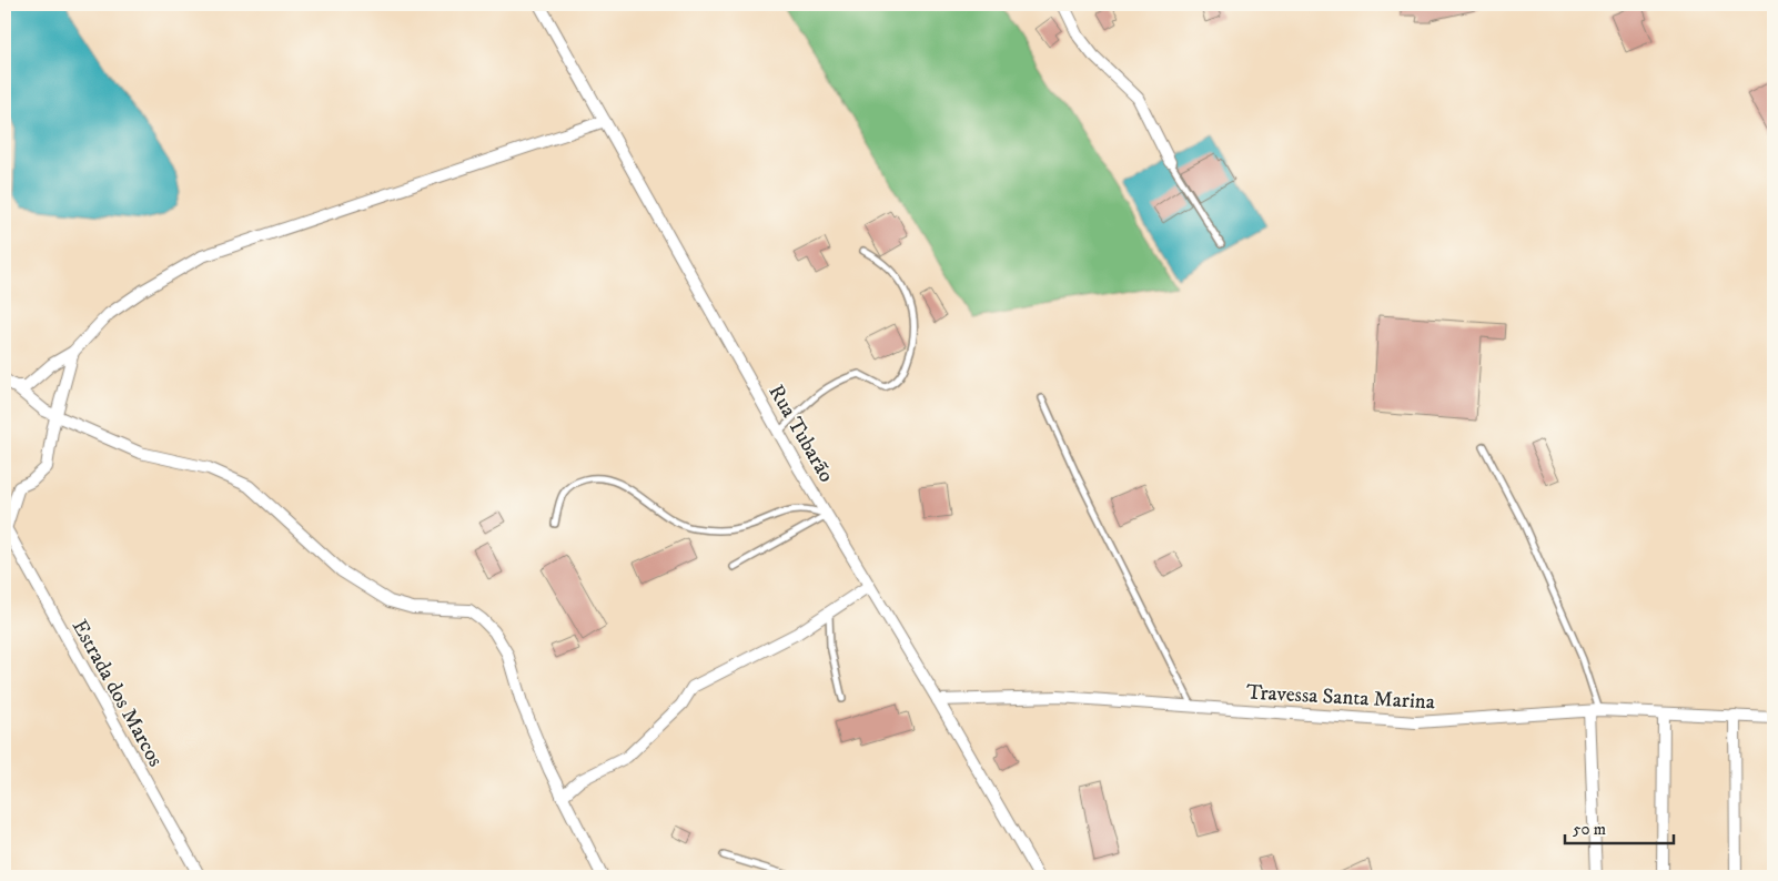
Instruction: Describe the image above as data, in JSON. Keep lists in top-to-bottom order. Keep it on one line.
{"streets":{"street":["Rua Tubarão","Estrada dos Marcos","Travessa Santa Marina"]},"crossings":[["Rua Tubarão","Travessa Santa Marina"]],"scale_bar":"50 m"}
